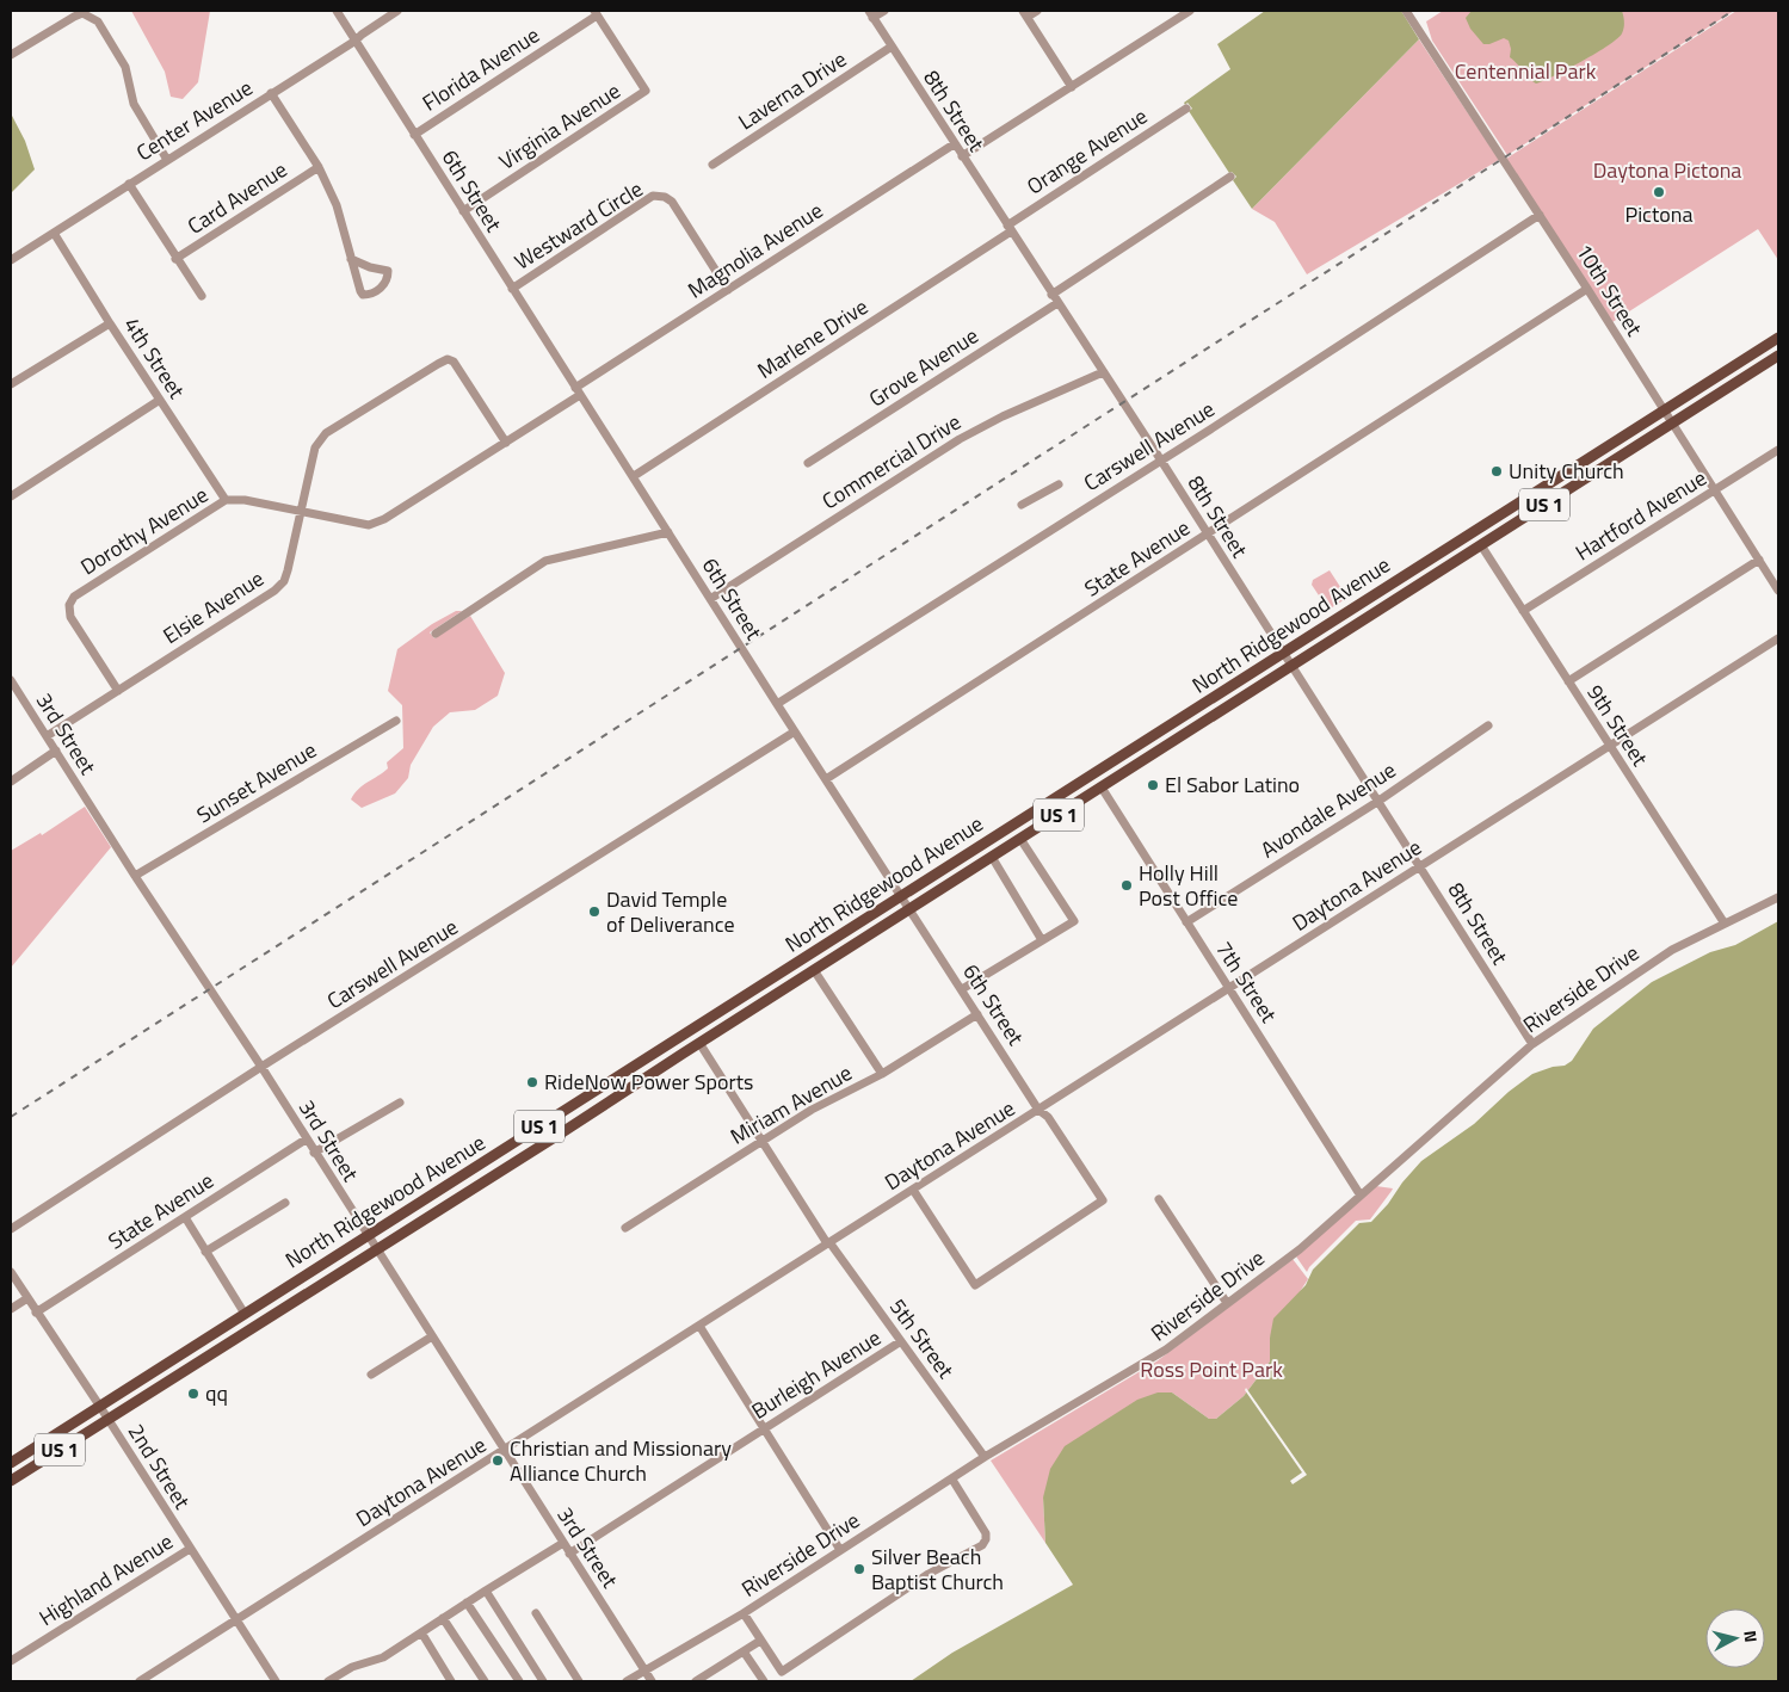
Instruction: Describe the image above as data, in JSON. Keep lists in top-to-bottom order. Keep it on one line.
{"streets":{"main road":["US 1","North Ridgewood Avenue"],"street":["Florida Avenue","Laverna Drive","8th Street","Center Avenue","Virginia Avenue","Orange Avenue","6th Street","Card Avenue","Westward Circle","Magnolia Avenue","10th Street","Marlene Drive","4th Street","Grove Avenue","Carswell Avenue","Commercial Drive","Hartford Avenue","Dorothy Avenue","State Avenue","Elsie Avenue","9th Street","3rd Street","Sunset Avenue","Avondale Avenue","Daytona Avenue","7th Street","Riverside Drive","Miriam Avenue","5th Street","Burleigh Avenue","2nd Street","Highland Avenue"]},"crossings":[["Florida Avenue","Virginia Avenue"],["Florida Avenue","6th Street"],["Laverna Drive","8th Street"],["8th Street","Orange Avenue"],["8th Street","Magnolia Avenue"],["8th Street","Marlene Drive"],["8th Street","Grove Avenue"],["8th Street","Carswell Avenue"],["8th Street","Commercial Drive"],["8th Street","State Avenue"],["8th Street","North Ridgewood Avenue"],["8th Street","Avondale Avenue"],["8th Street","Daytona Avenue"],["8th Street","Riverside Drive"],["Center Avenue","6th Street"],["Center Avenue","4th Street"],["Virginia Avenue","6th Street"],["Orange Avenue","Marlene Drive"],["6th Street","Westward Circle"],["6th Street","Magnolia Avenue"],["6th Street","Marlene Drive"],["6th Street","Carswell Avenue"],["6th Street","Commercial Drive"],["6th Street","State Avenue"],["6th Street","North Ridgewood Avenue"],["6th Street","Daytona Avenue"],["6th Street","Miriam Avenue"],["Westward Circle","Magnolia Avenue"],["10th Street","Carswell Avenue"],["10th Street","Hartford Avenue"],["10th Street","State Avenue"],["10th Street","North Ridgewood Avenue"],["4th Street","Dorothy Avenue"],["Carswell Avenue","3rd Street"],["Hartford Avenue","9th Street"],["Dorothy Avenue","Elsie Avenue"],["State Avenue","3rd Street"],["State Avenue","2nd Street"],["Elsie Avenue","3rd Street"],["North Ridgewood Avenue","9th Street"],["North Ridgewood Avenue","3rd Street"],["North Ridgewood Avenue","7th Street"],["North Ridgewood Avenue","5th Street"],["North Ridgewood Avenue","2nd Street"],["9th Street","Daytona Avenue"],["9th Street","Riverside Drive"],["3rd Street","Sunset Avenue"],["3rd Street","Daytona Avenue"],["3rd Street","Riverside Drive"],["3rd Street","Burleigh Avenue"],["Avondale Avenue","7th Street"],["Daytona Avenue","7th Street"],["Daytona Avenue","5th Street"],["Daytona Avenue","2nd Street"],["7th Street","Riverside Drive"],["Riverside Drive","5th Street"],["Miriam Avenue","5th Street"],["5th Street","Burleigh Avenue"],["2nd Street","Highland Avenue"]],"parks":["Centennial Park","Daytona Pictona","Ross Point Park"],"places":["Pictona","Unity Church","El Sabor Latino","Holly Hill Post Office","David Temple of Deliverance","RideNow Power Sports","qq","Christian and Missionary Alliance Church","Silver Beach Baptist Church"],"north":"right"}
